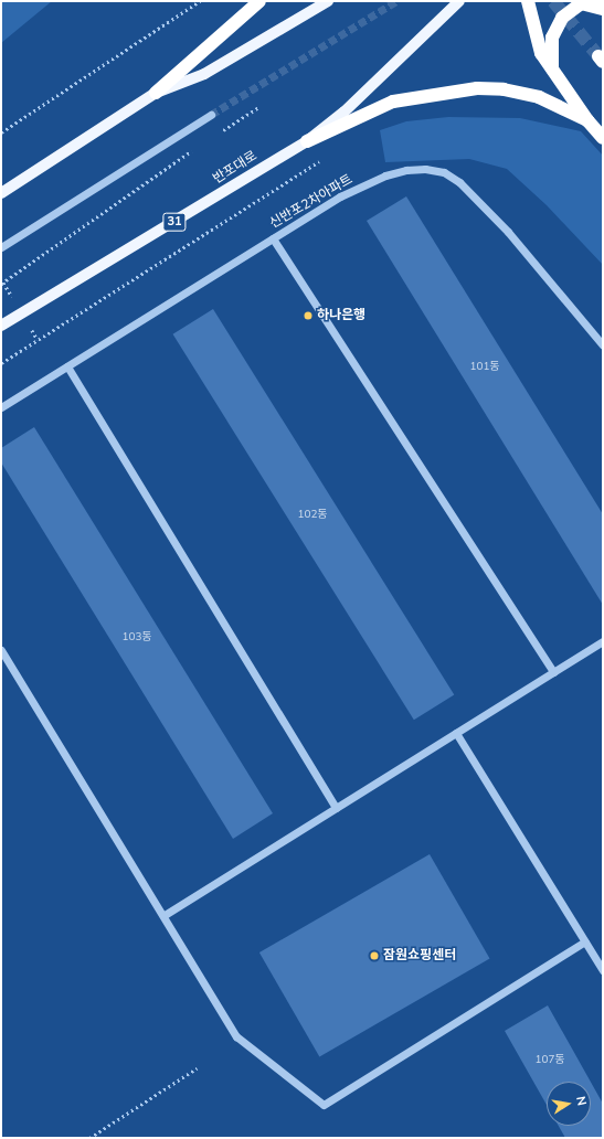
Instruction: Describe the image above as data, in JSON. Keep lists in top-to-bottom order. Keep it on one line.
{"streets":{"main road":["반포대로","31"],"street":["신반포2차아파트"]},"places":["하나은행","잠원쇼핑센터"],"house_numbers":["101동","102동","103동","107동"],"north":"right"}
